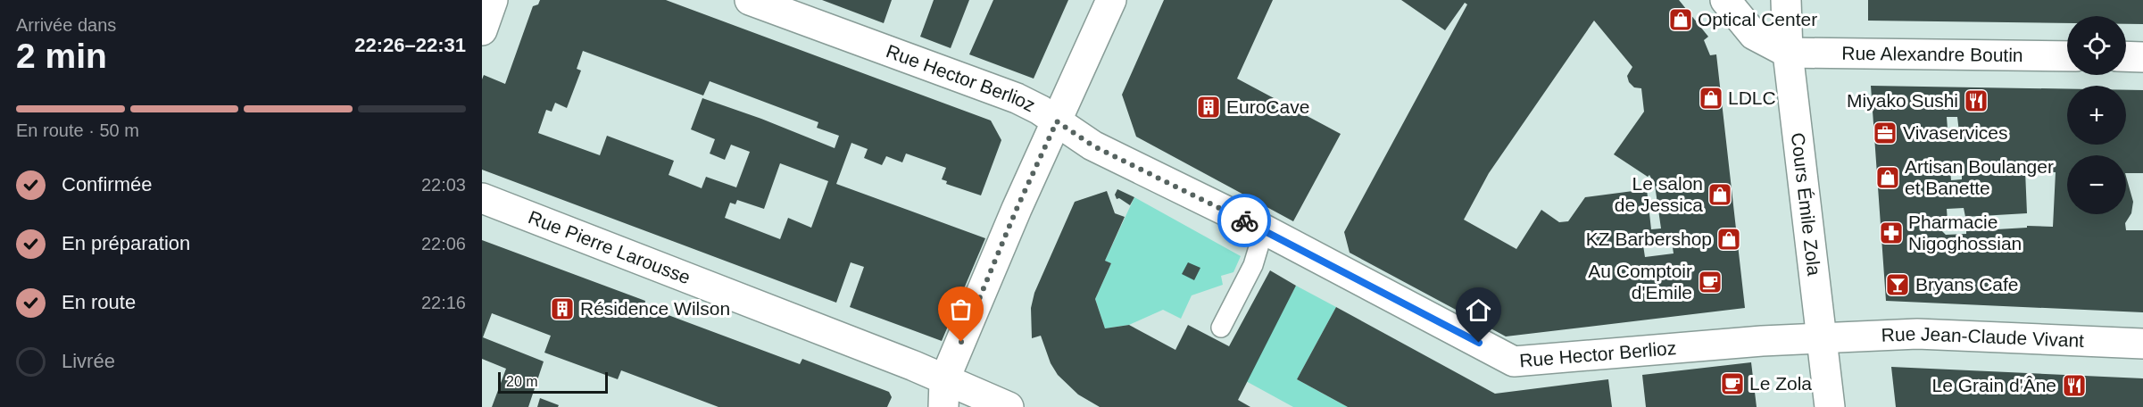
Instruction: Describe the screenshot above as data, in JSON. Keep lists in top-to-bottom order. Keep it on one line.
{"streets":{"street":["Rue Alexandre Boutin","Rue Hector Berlioz","Cours Émile Zola","Rue Pierre Larousse","Rue Jean-Claude Vivant"]},"crossings":[["Rue Alexandre Boutin","Cours Émile Zola"],["Rue Hector Berlioz","Cours Émile Zola"],["Rue Hector Berlioz","Rue Jean-Claude Vivant"],["Cours Émile Zola","Rue Jean-Claude Vivant"]],"places":{"shop":["Optical Center","LDLC","Artisan Boulanger et Banette","Le salon de Jessica","KZ Barbershop"],"restaurant":["Miyako Sushi","Le Grain d'Âne"],"building":["EuroCave","Résidence Wilson"],"office":["Vivaservices"],"pharmacy":["Pharmacie Nigoghossian"],"cafe":["Au Comptoir d'Emile","Le Zola"],"bar":["Bryans Cafe"]},"scale_bar":"20 m","page":{"heading":["2 min","Arrivée dans","22:26–22:31"],"map_buttons":["+","−"],"bar":"En route · 50 m","list":[["Confirmée","22:03"],["En préparation","22:06"],["En route","22:16"],"Livrée"],"scale":"20 m"}}
